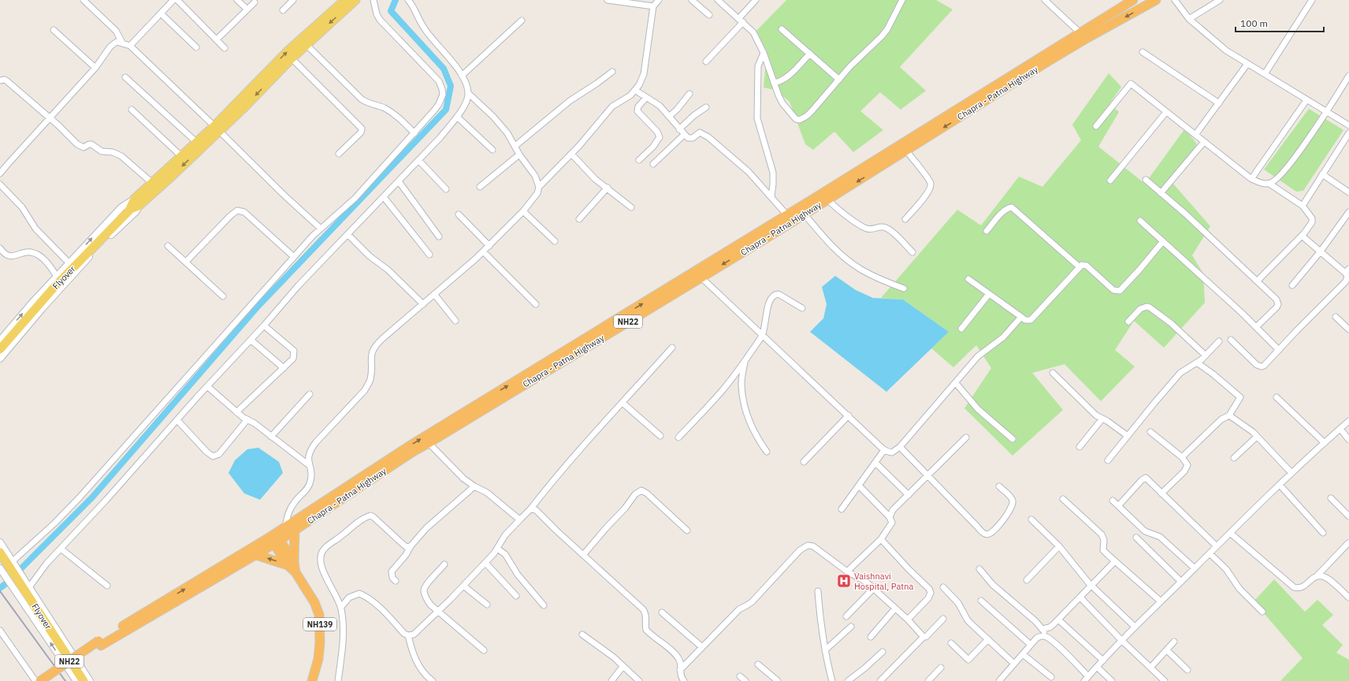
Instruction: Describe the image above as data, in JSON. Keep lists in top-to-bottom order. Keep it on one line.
{"streets":{"highway":["Chapra - Patna Highway","NH22","NH139"],"main road":["Flyover"]},"crossings":[["Chapra - Patna Highway","NH22"],["Chapra - Patna Highway","NH139"]],"places":{"hospital":["Vaishnavi Hospital, Patna"]},"scale_bar":"100 m"}
